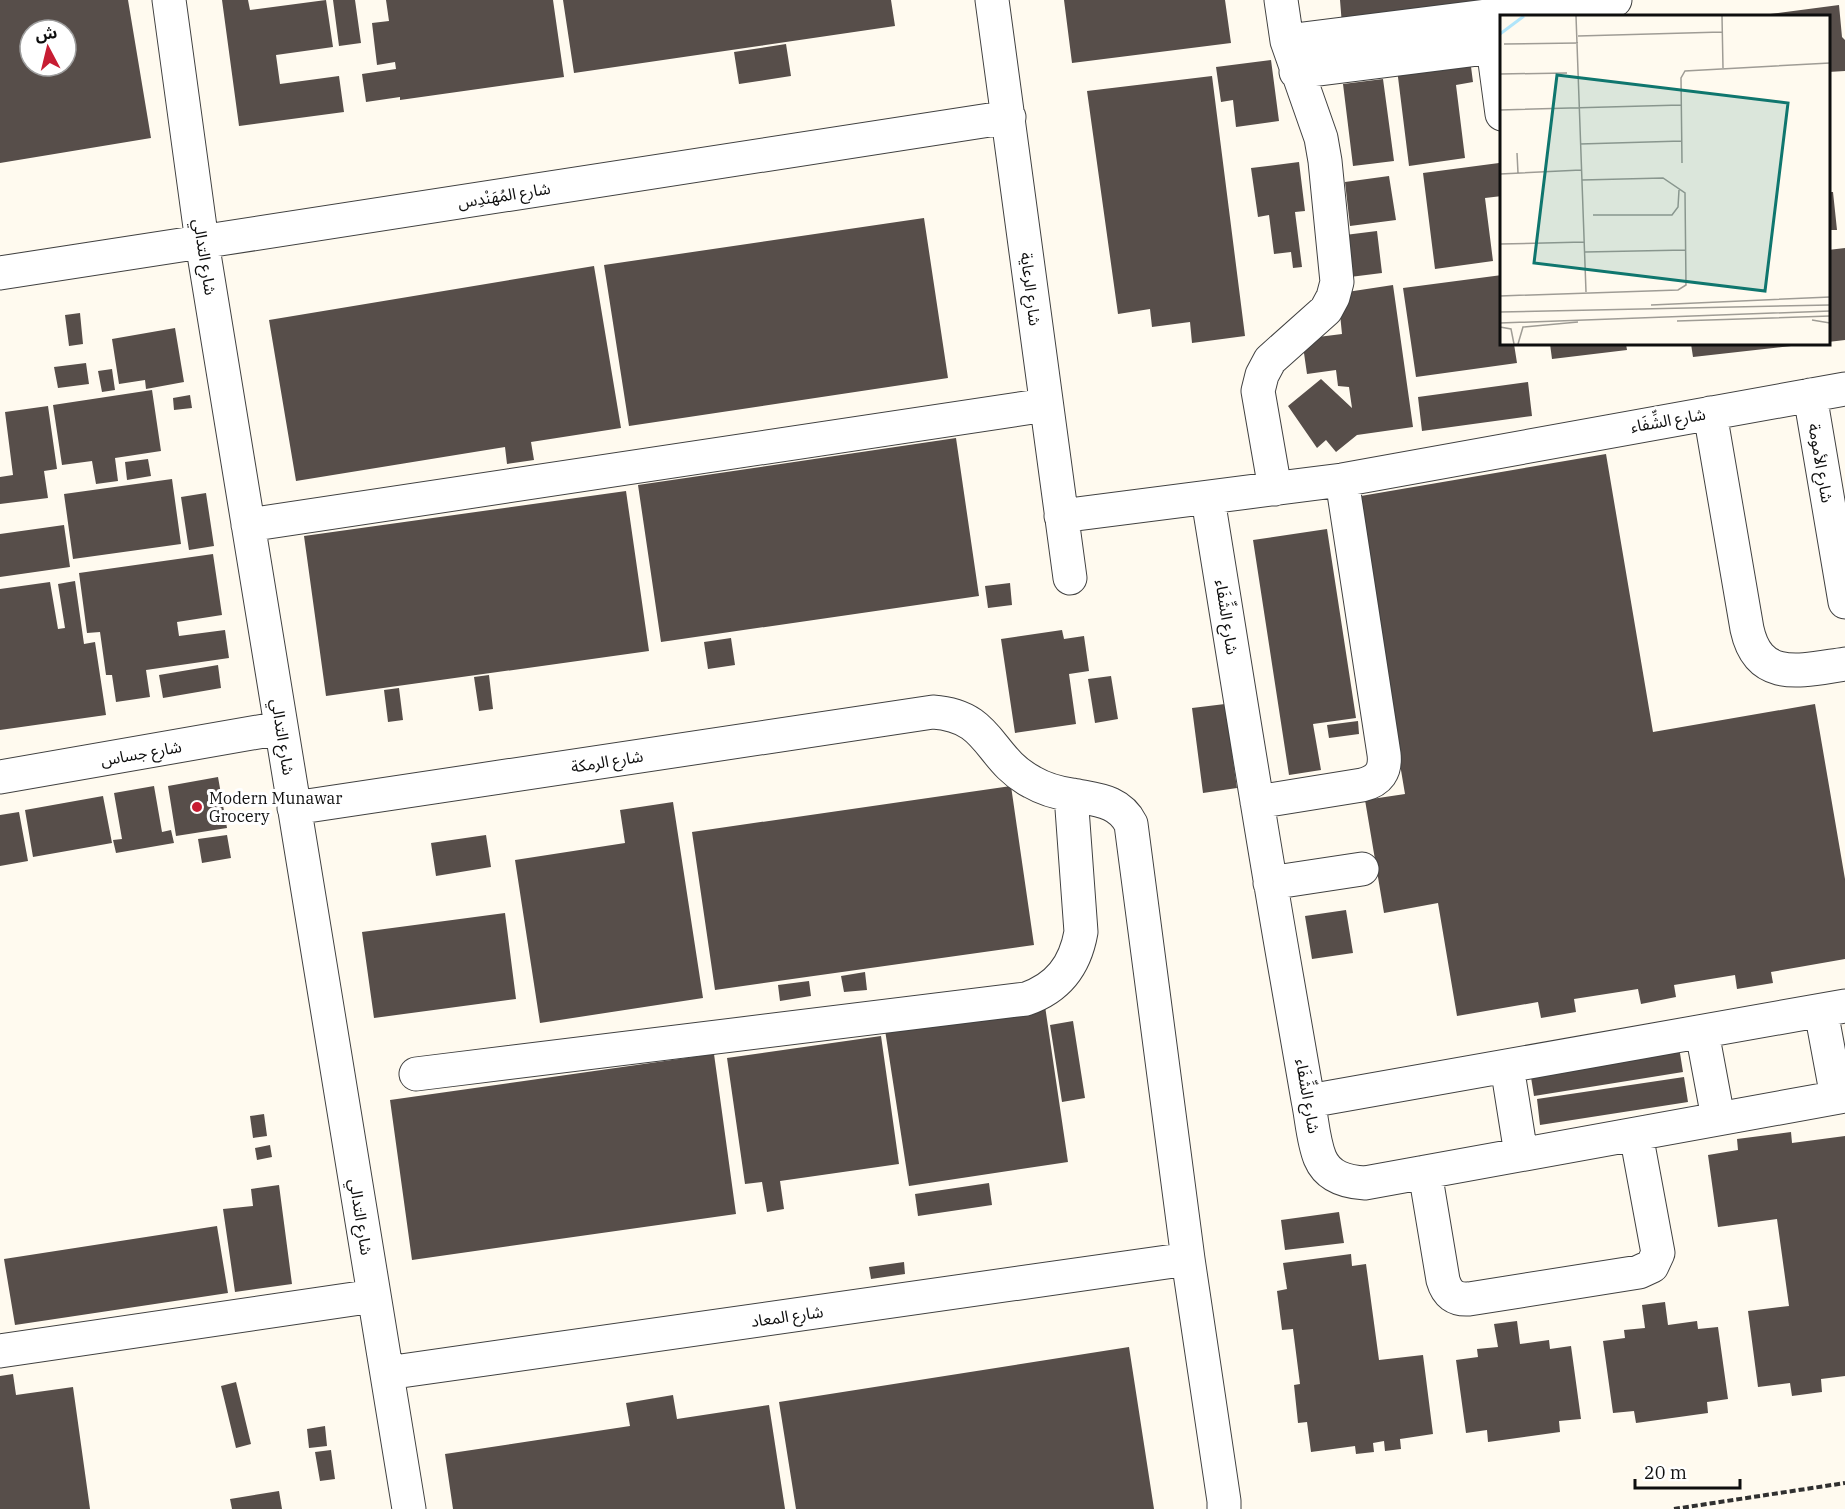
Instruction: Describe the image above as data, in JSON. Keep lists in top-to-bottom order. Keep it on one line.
{"streets":{"street":["شارع المُهَنْدِس","شارع التدالي","شارع الرعاية","شارع الشِّفَاء","شارع الأمومة","شارع جساس","شارع الرمكة","شارع المعاد"]},"crossings":[["شارع المُهَنْدِس","شارع التدالي"],["شارع المُهَنْدِس","شارع الرعاية"],["شارع التدالي","شارع جساس"],["شارع التدالي","شارع الرمكة"],["شارع التدالي","شارع المعاد"],["شارع الرعاية","شارع الشِّفَاء"],["شارع الشِّفَاء","شارع الأمومة"],["شارع الرمكة","شارع المعاد"]],"places":["Modern Munawar Grocery"],"scale_bar":"20 m","north":"top"}
